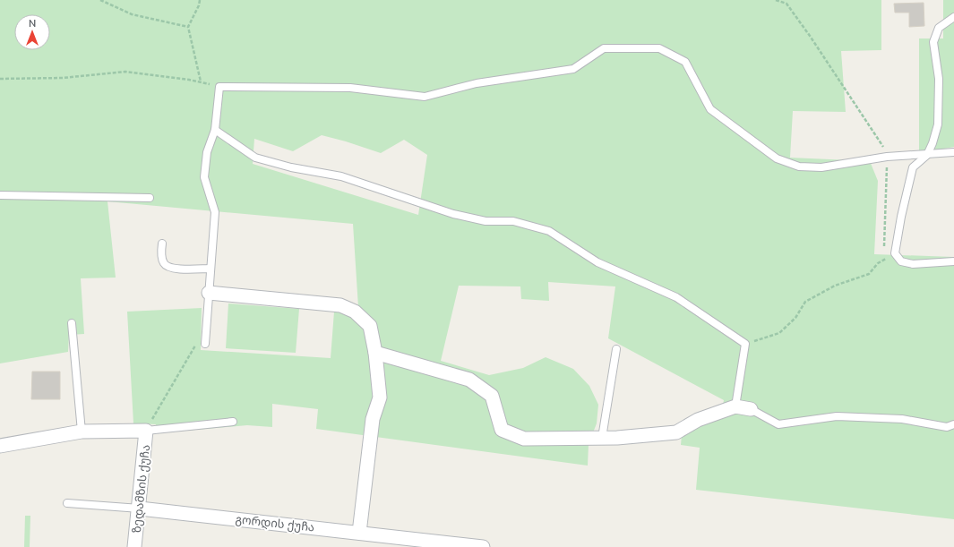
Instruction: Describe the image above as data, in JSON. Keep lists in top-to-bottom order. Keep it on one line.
{"streets":{"street":["ზედამზის ქუჩა","გორდის ქუჩა"]},"crossings":[["ზედამზის ქუჩა","გორდის ქუჩა"]],"north":"top"}
